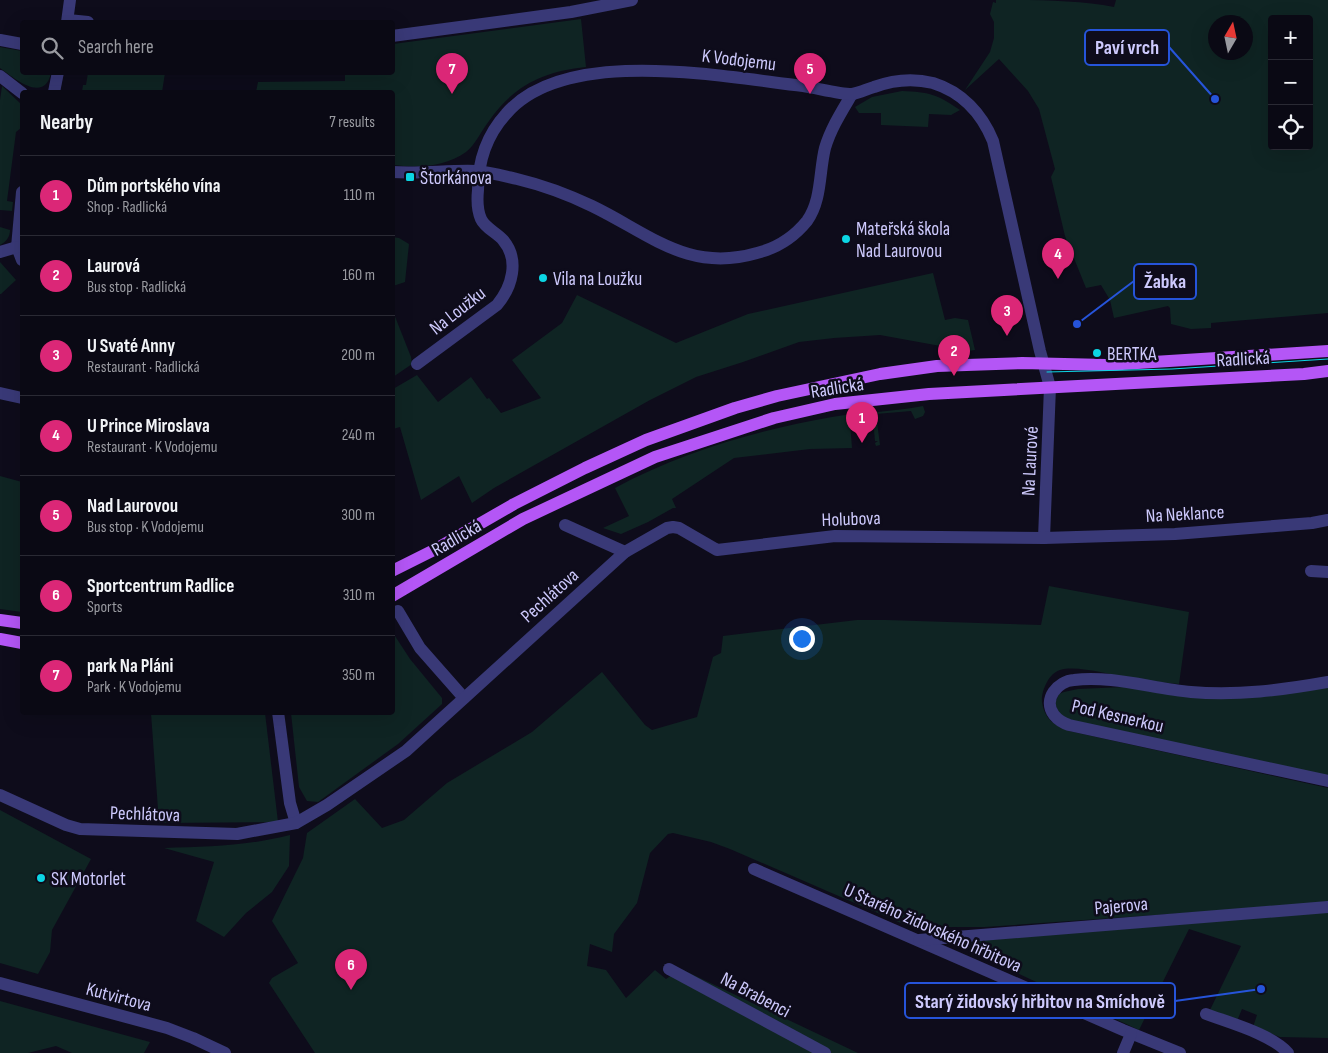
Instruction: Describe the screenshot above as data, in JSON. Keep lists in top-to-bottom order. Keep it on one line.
{"streets":{"main road":["Radlická"],"street":["K Vodojemu","Na Loužku","Na Laurové","Na Neklance","Holubova","Pechlátova","Pod Kesnerkou","Pajerova","U Starého židovského hřbitova","Na Brabenci","Kutvirtova"]},"crossings":[["K Vodojemu","Na Loužku"],["K Vodojemu","Radlická"],["K Vodojemu","Na Laurové"],["Radlická","Na Laurové"],["Na Laurové","Na Neklance"],["Na Laurové","Holubova"],["Na Neklance","Holubova"],["Holubova","Pechlátova"],["Pajerova","U Starého židovského hřbitova"]],"places":{"other":["Paví vrch","Mateřská škola Nad Laurovou","Vila na Loužku","Žabka","BERTKA","SK Motorlet","Starý židovský hřbitov na Smíchově"],"transit":["Štorkánova"]},"north":"top","page":{"map_buttons":["+","−"],"search":"Search here","pins":["5","7","4","3","2","1","6"],"heading":["Nearby","7 results"],"list":[{"mark":"1","name":"Dům portského vína","note":"Shop · Radlická","value":"110 m"},{"mark":"2","name":"Laurová","note":"Bus stop · Radlická","value":"160 m"},{"mark":"3","name":"U Svaté Anny","note":"Restaurant · Radlická","value":"200 m"},{"mark":"4","name":"U Prince Miroslava","note":"Restaurant · K Vodojemu","value":"240 m"},{"mark":"5","name":"Nad Laurovou","note":"Bus stop · K Vodojemu","value":"300 m"},{"mark":"6","name":"Sportcentrum Radlice","note":"Sports","value":"310 m"},{"mark":"7","name":"park Na Pláni","note":"Park · K Vodojemu","value":"350 m"}]}}
